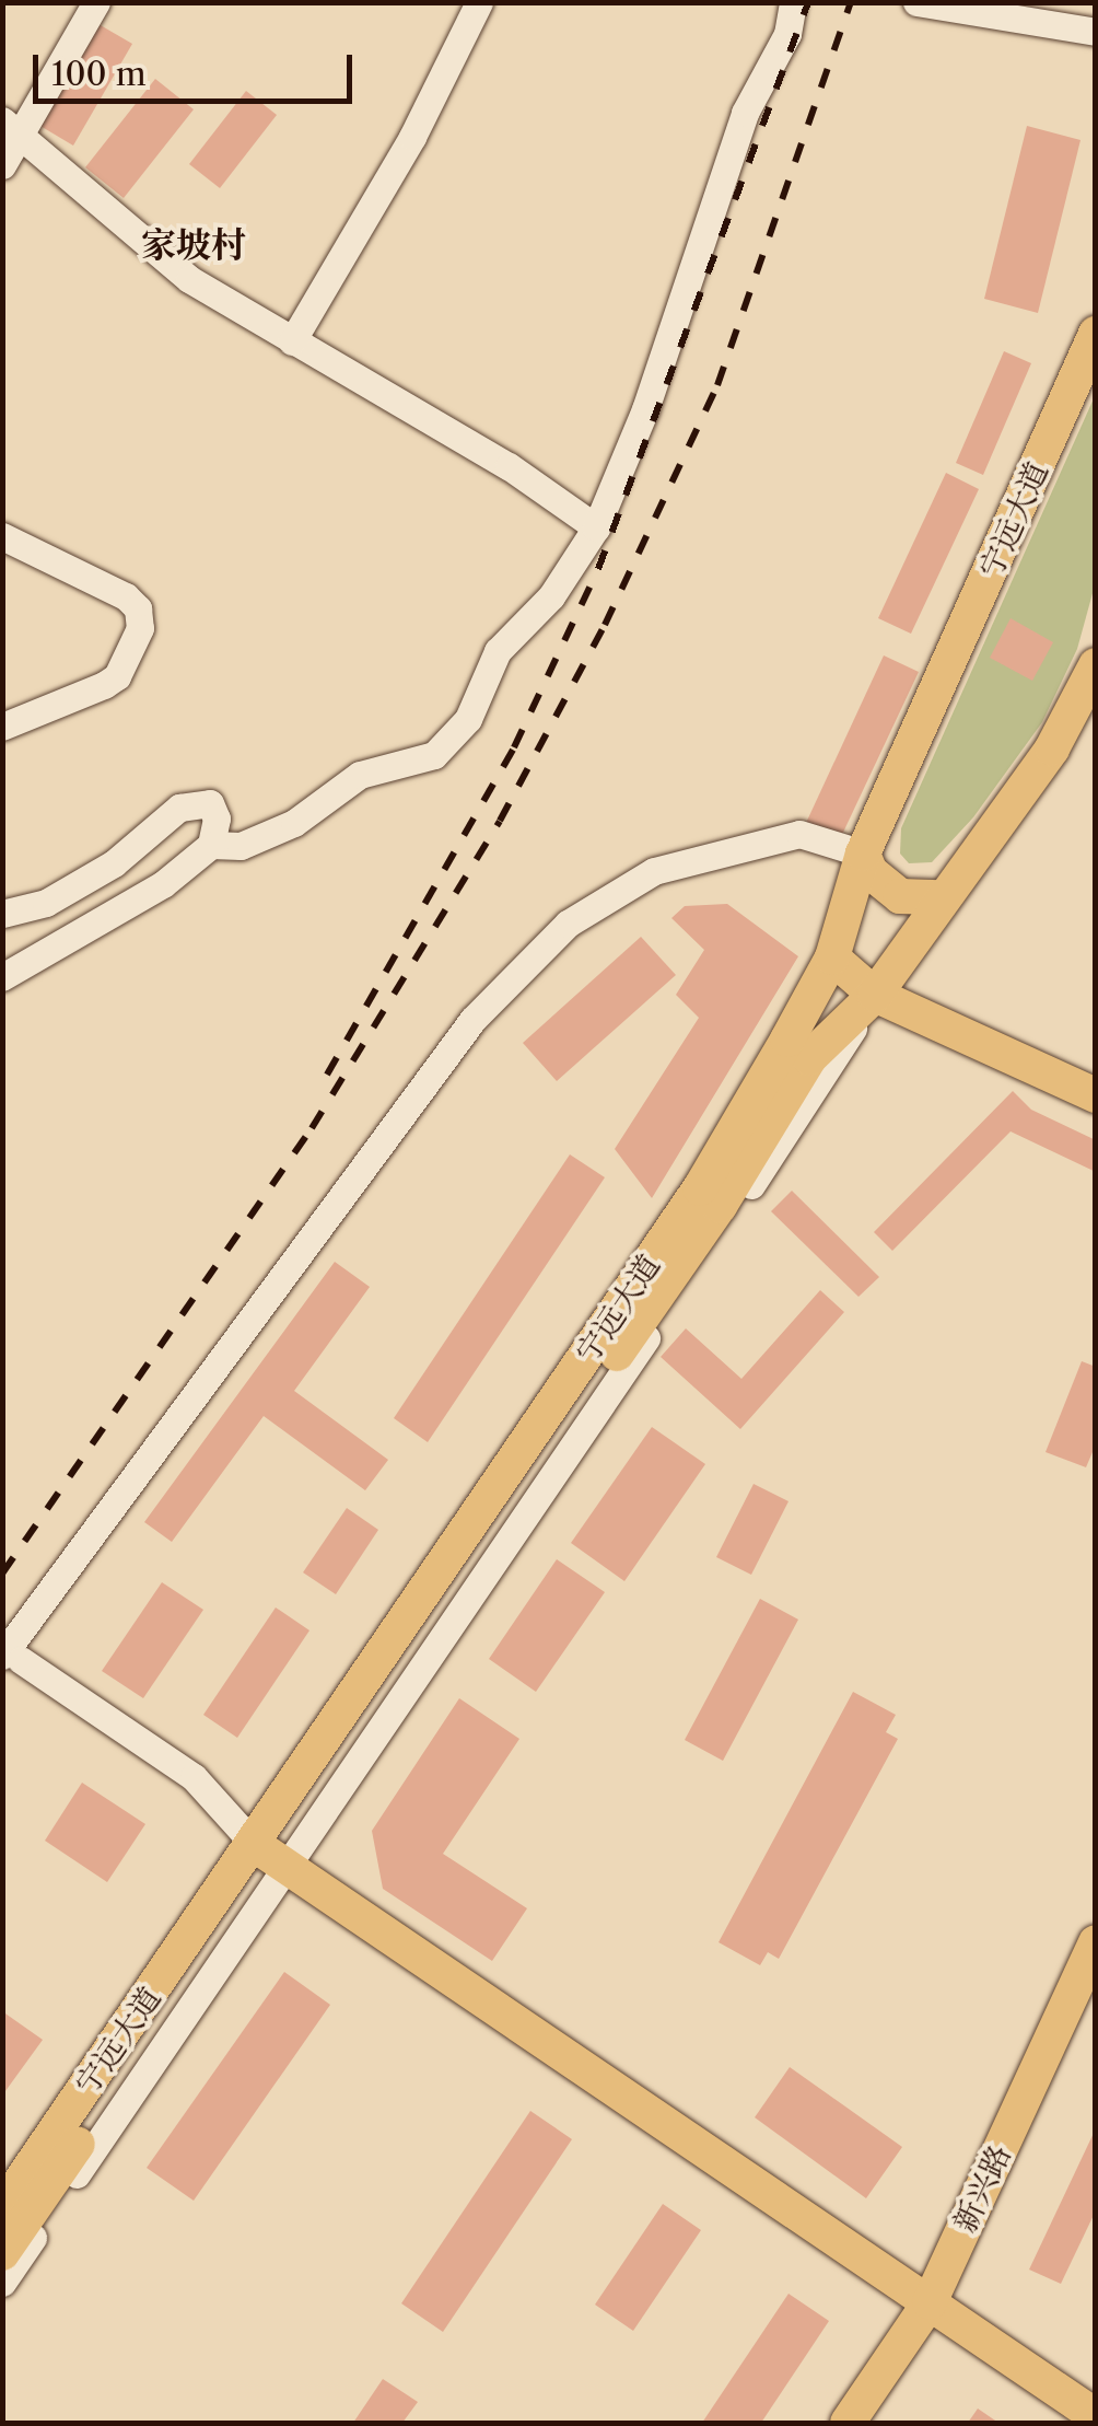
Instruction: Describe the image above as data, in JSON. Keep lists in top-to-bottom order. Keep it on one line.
{"streets":{"main road":["宁远大道","新兴路"]},"districts":["家坡村"],"scale_bar":"100 m"}
